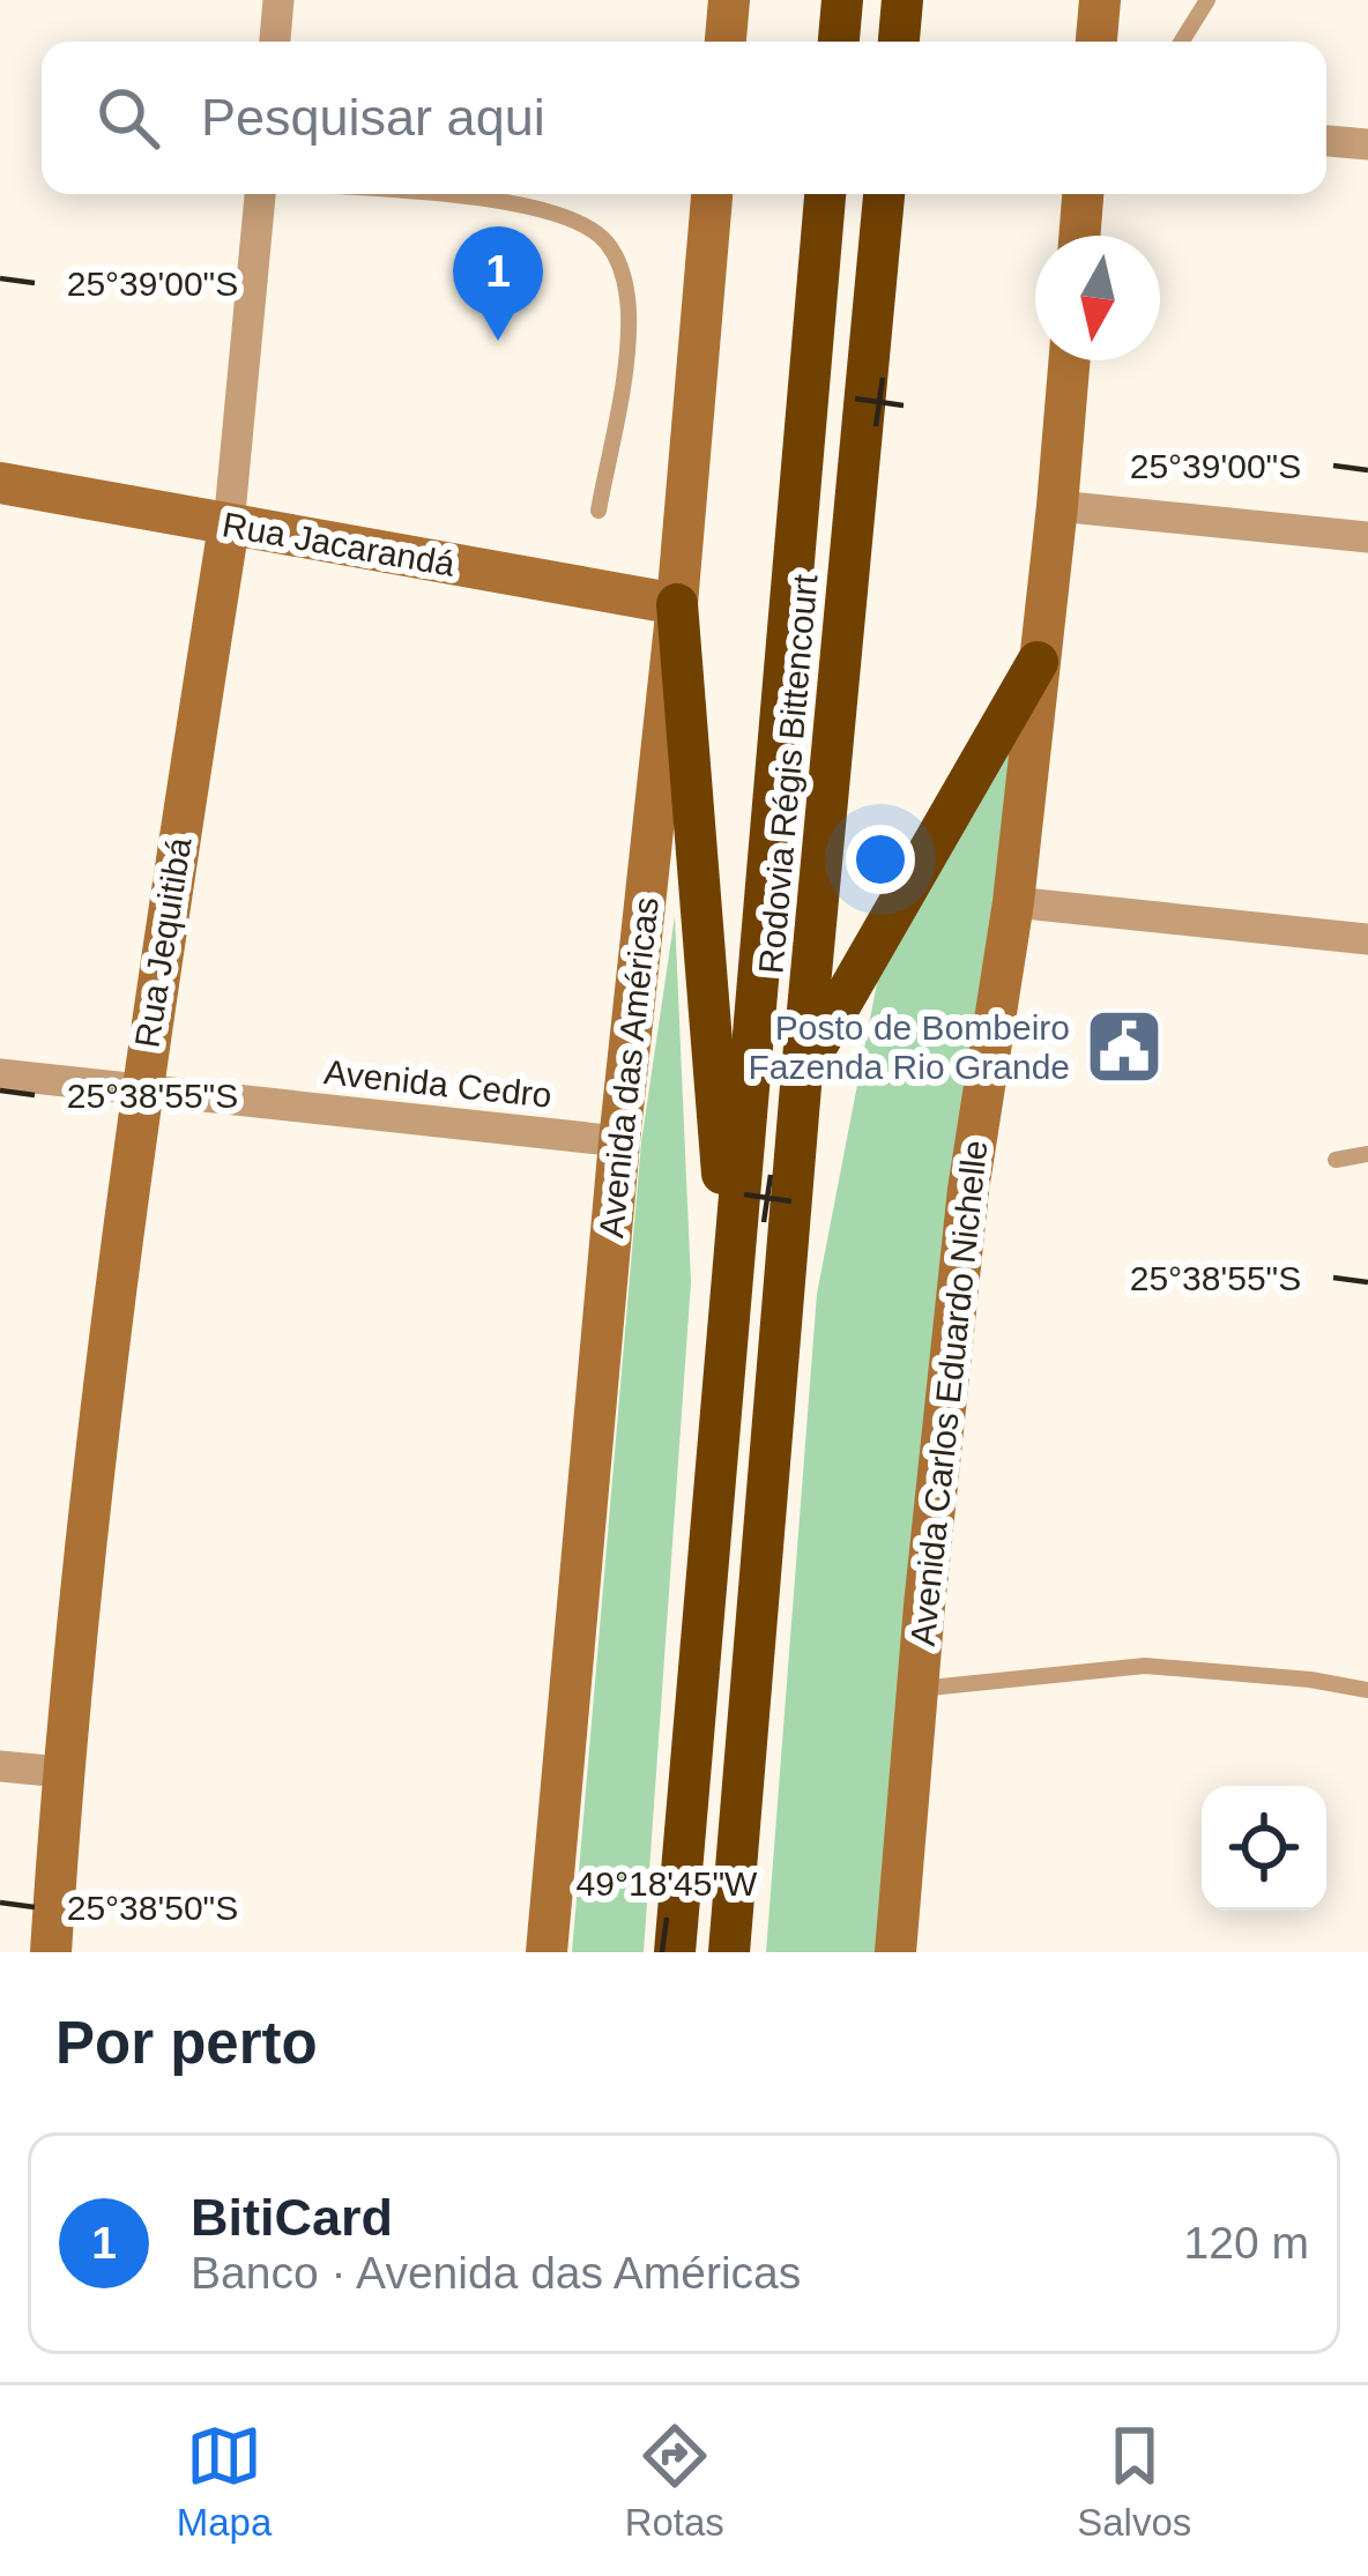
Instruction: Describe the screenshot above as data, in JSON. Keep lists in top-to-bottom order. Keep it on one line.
{"streets":{"highway":["Rodovia Régis Bittencourt"],"main road":["Rua Jacarandá","Rua Jequitibá","Avenida das Américas","Avenida Carlos Eduardo Nichelle"],"street":["Avenida Cedro"]},"crossings":[["Rua Jacarandá","Rua Jequitibá"],["Rua Jacarandá","Avenida das Américas"],["Rua Jequitibá","Avenida Cedro"],["Avenida das Américas","Avenida Cedro"]],"places":{"public building":["Posto de Bombeiro Fazenda Rio Grande"]},"north":"bottom","page":{"search":"Pesquisar aqui","pins":"1","heading":"Por perto","list":[{"mark":"1","name":"BitiCard","note":"Banco · Avenida das Américas","value":"120 m"}],"nav":["Mapa","Rotas","Salvos"]},"coordinates":["25°39'00\"S","25°38'55\"S","49°18'45\"W","25°38'50\"S"]}
